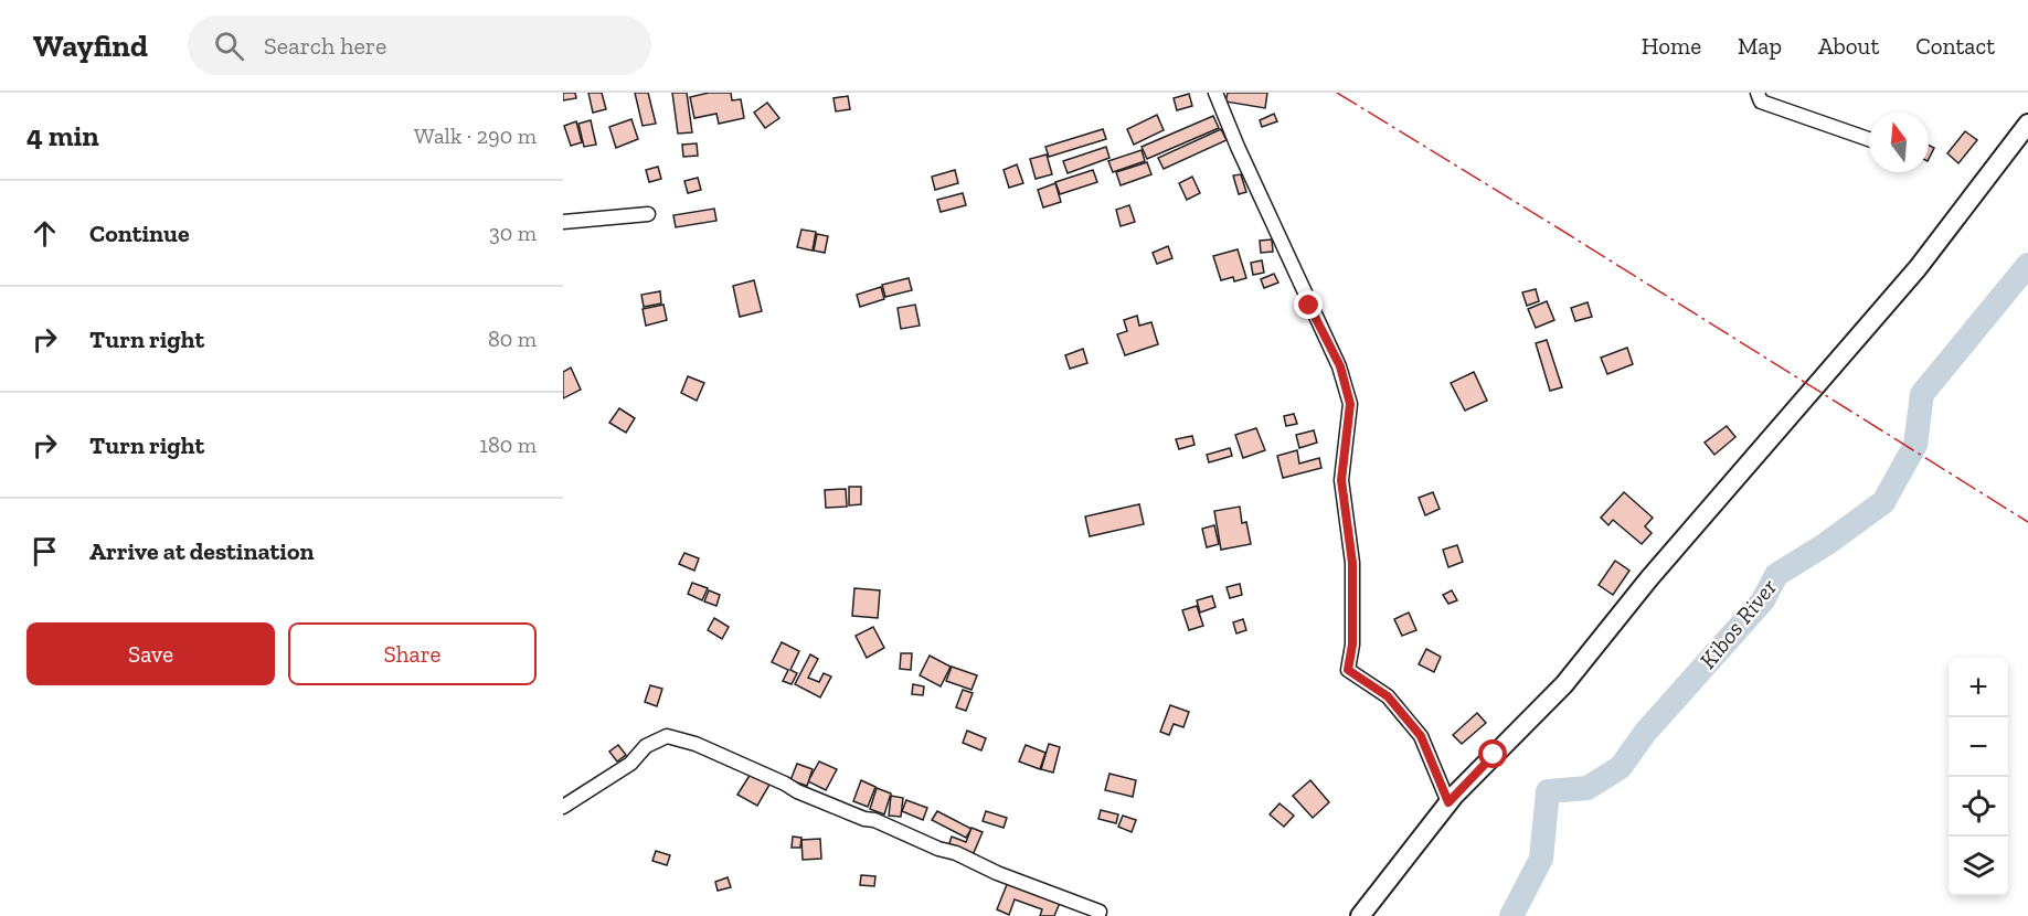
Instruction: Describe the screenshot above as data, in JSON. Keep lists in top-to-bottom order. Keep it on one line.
{"water":["Kibos River"],"north":"top","page":{"header":"Wayfind","search":"Search here","nav":["Home","Map","About","Contact"],"heading":["4 min","Walk · 290 m"],"list":[["Continue","30 m"],["Turn right","80 m"],["Turn right","180 m"],"Arrive at destination"],"buttons":["Save","Share"],"map_buttons":["+","−"]}}
